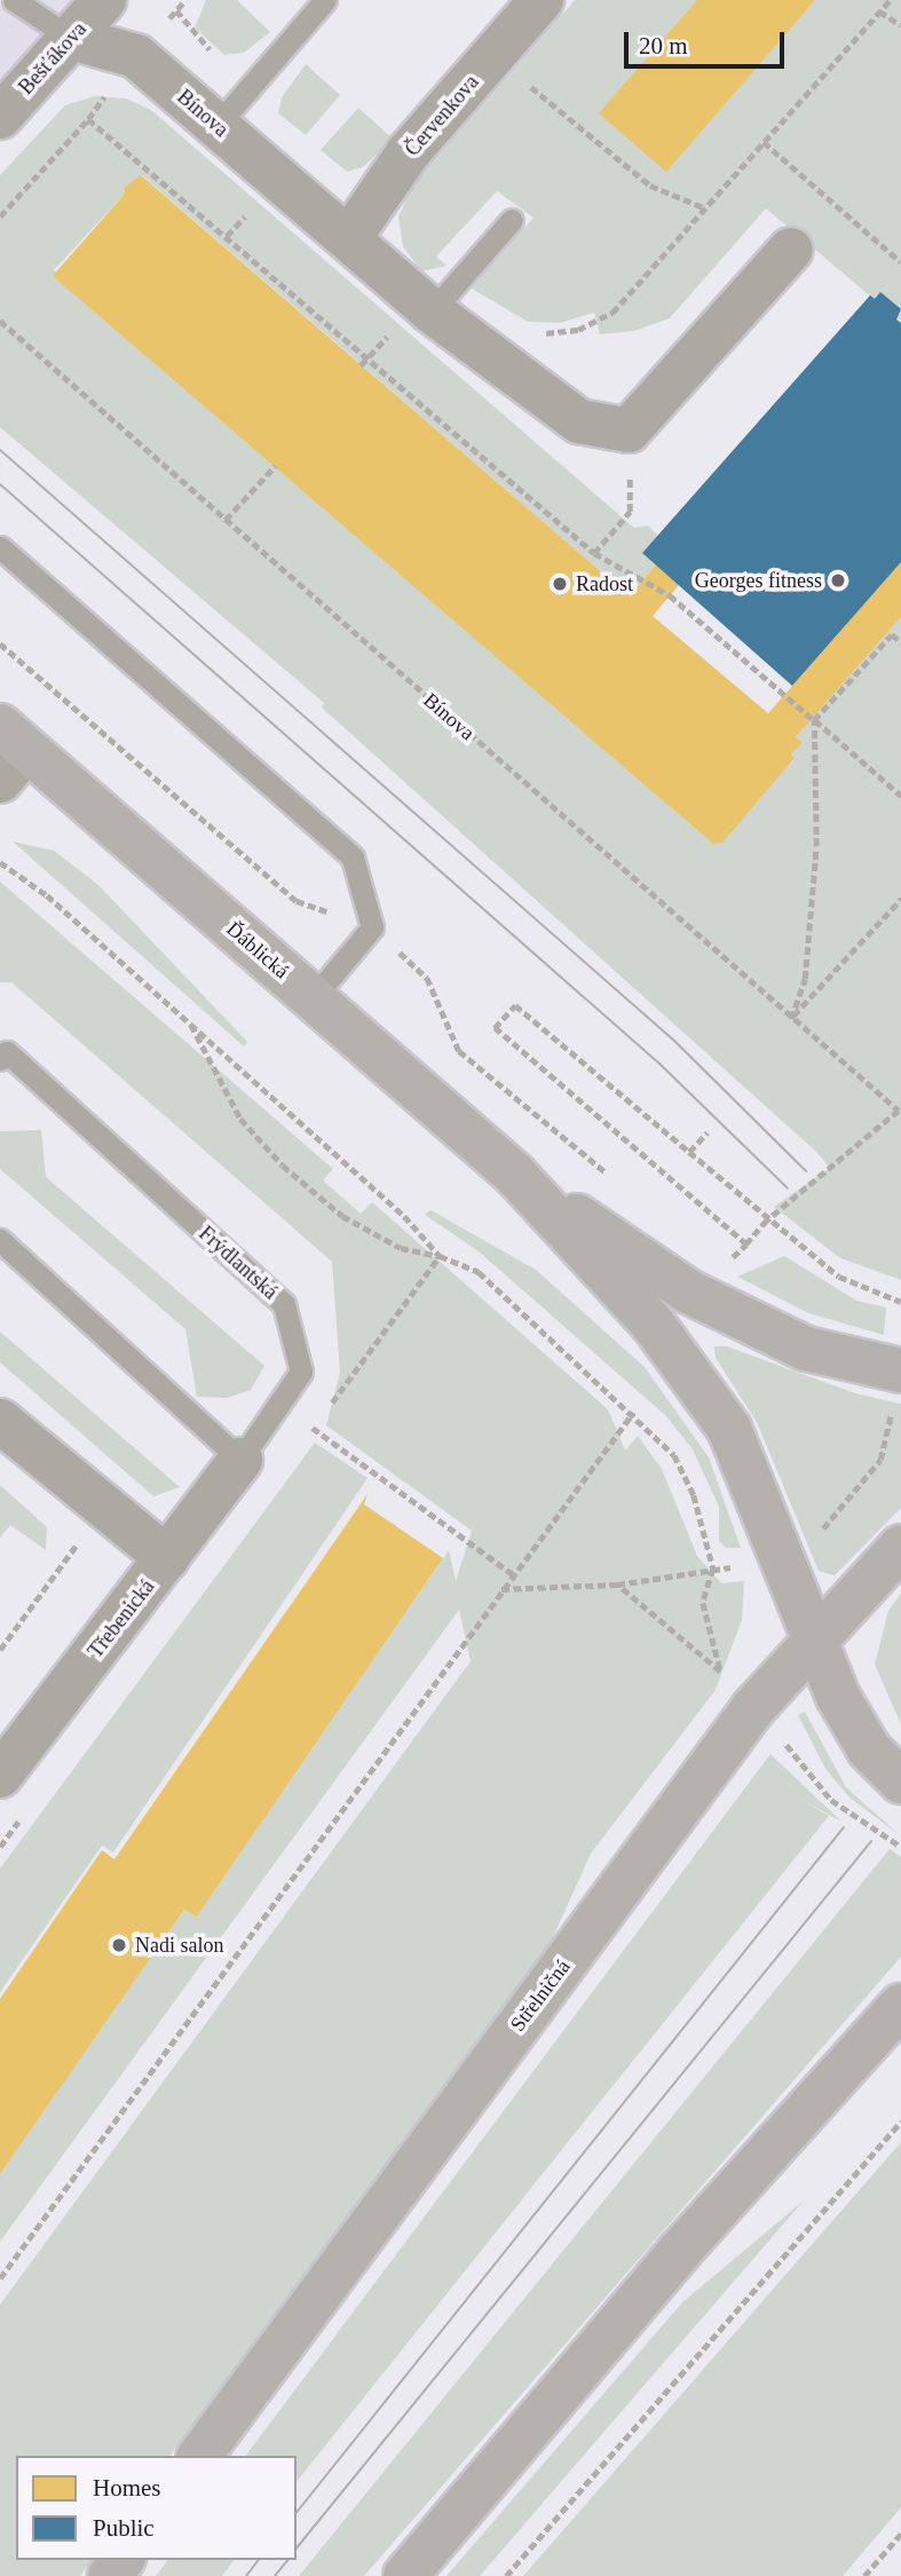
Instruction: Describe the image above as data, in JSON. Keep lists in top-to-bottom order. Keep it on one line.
{"streets":{"main road":["Ďáblická","Střelničná"],"street":["Bešťákova","Bínova","Červenkova","Třebenická"],"lane":["Frýdlantská"]},"crossings":[["Bešťákova","Bínova"],["Bínova","Červenkova"],["Frýdlantská","Třebenická"]],"places":["Georges fitness","Radost","Nadi salon"],"legend":["Homes","Public"],"scale_bar":"20 m"}
